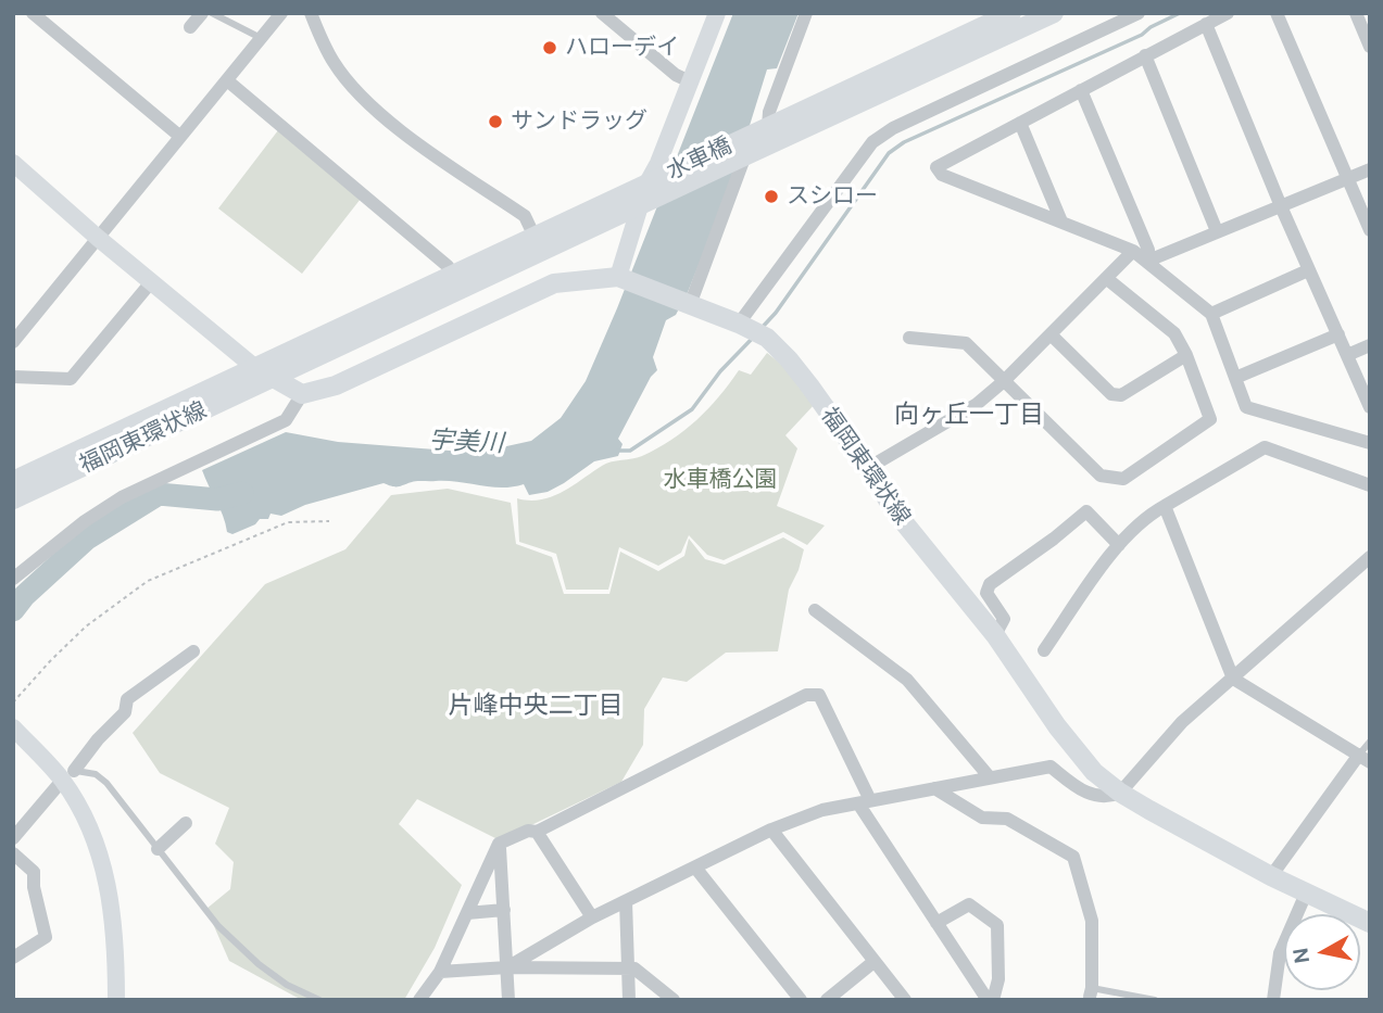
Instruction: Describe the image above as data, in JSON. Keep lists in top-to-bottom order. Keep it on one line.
{"streets":{"main road":["水車橋","福岡東環状線"]},"crossings":[["水車橋","福岡東環状線"]],"districts":["向ヶ丘一丁目","片峰中央二丁目"],"water":["宇美川"],"parks":["水車橋公園"],"places":["ハローデイ","サンドラッグ","スシロー"],"north":"left"}
